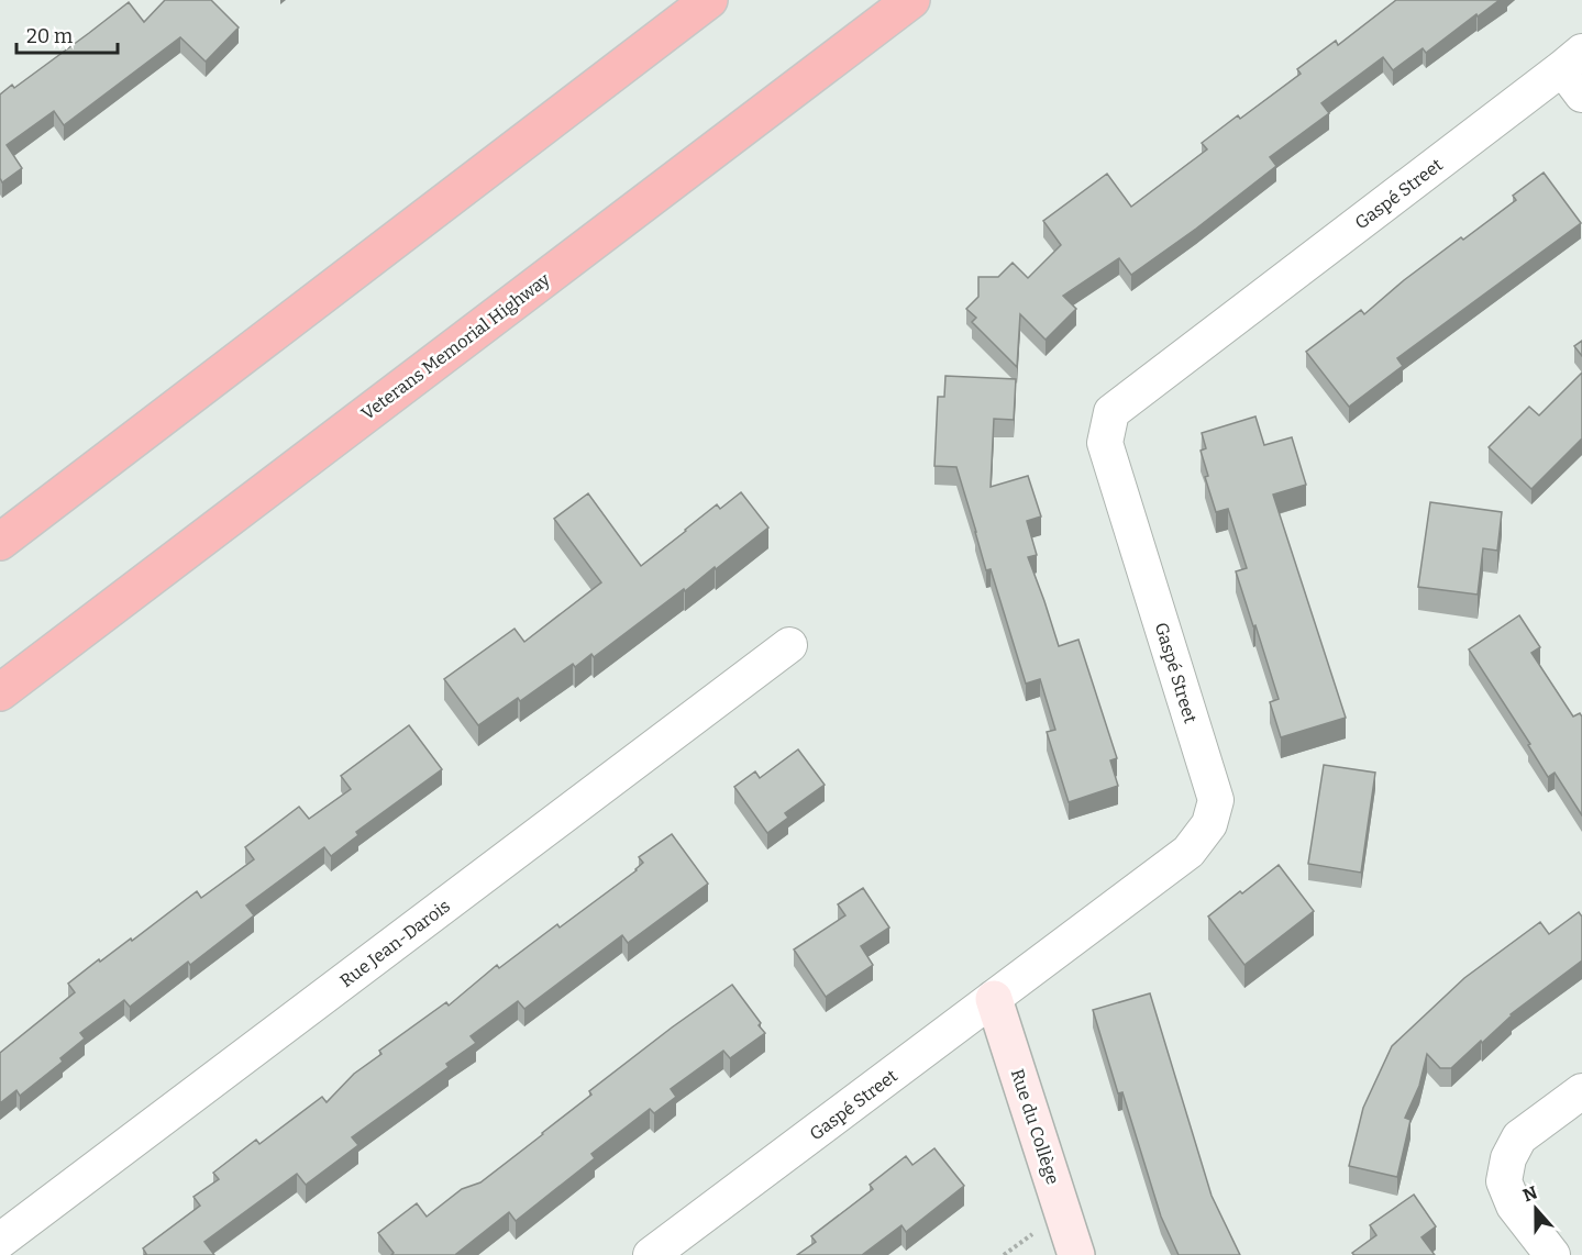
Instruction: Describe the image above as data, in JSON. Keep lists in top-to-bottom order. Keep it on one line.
{"streets":{"highway":["Veterans Memorial Highway"],"street":["Gaspé Street","Rue Jean-Darois","Rue du Collège"]},"crossings":[["Gaspé Street","Rue du Collège"]],"scale_bar":"20 m","north":"top"}
